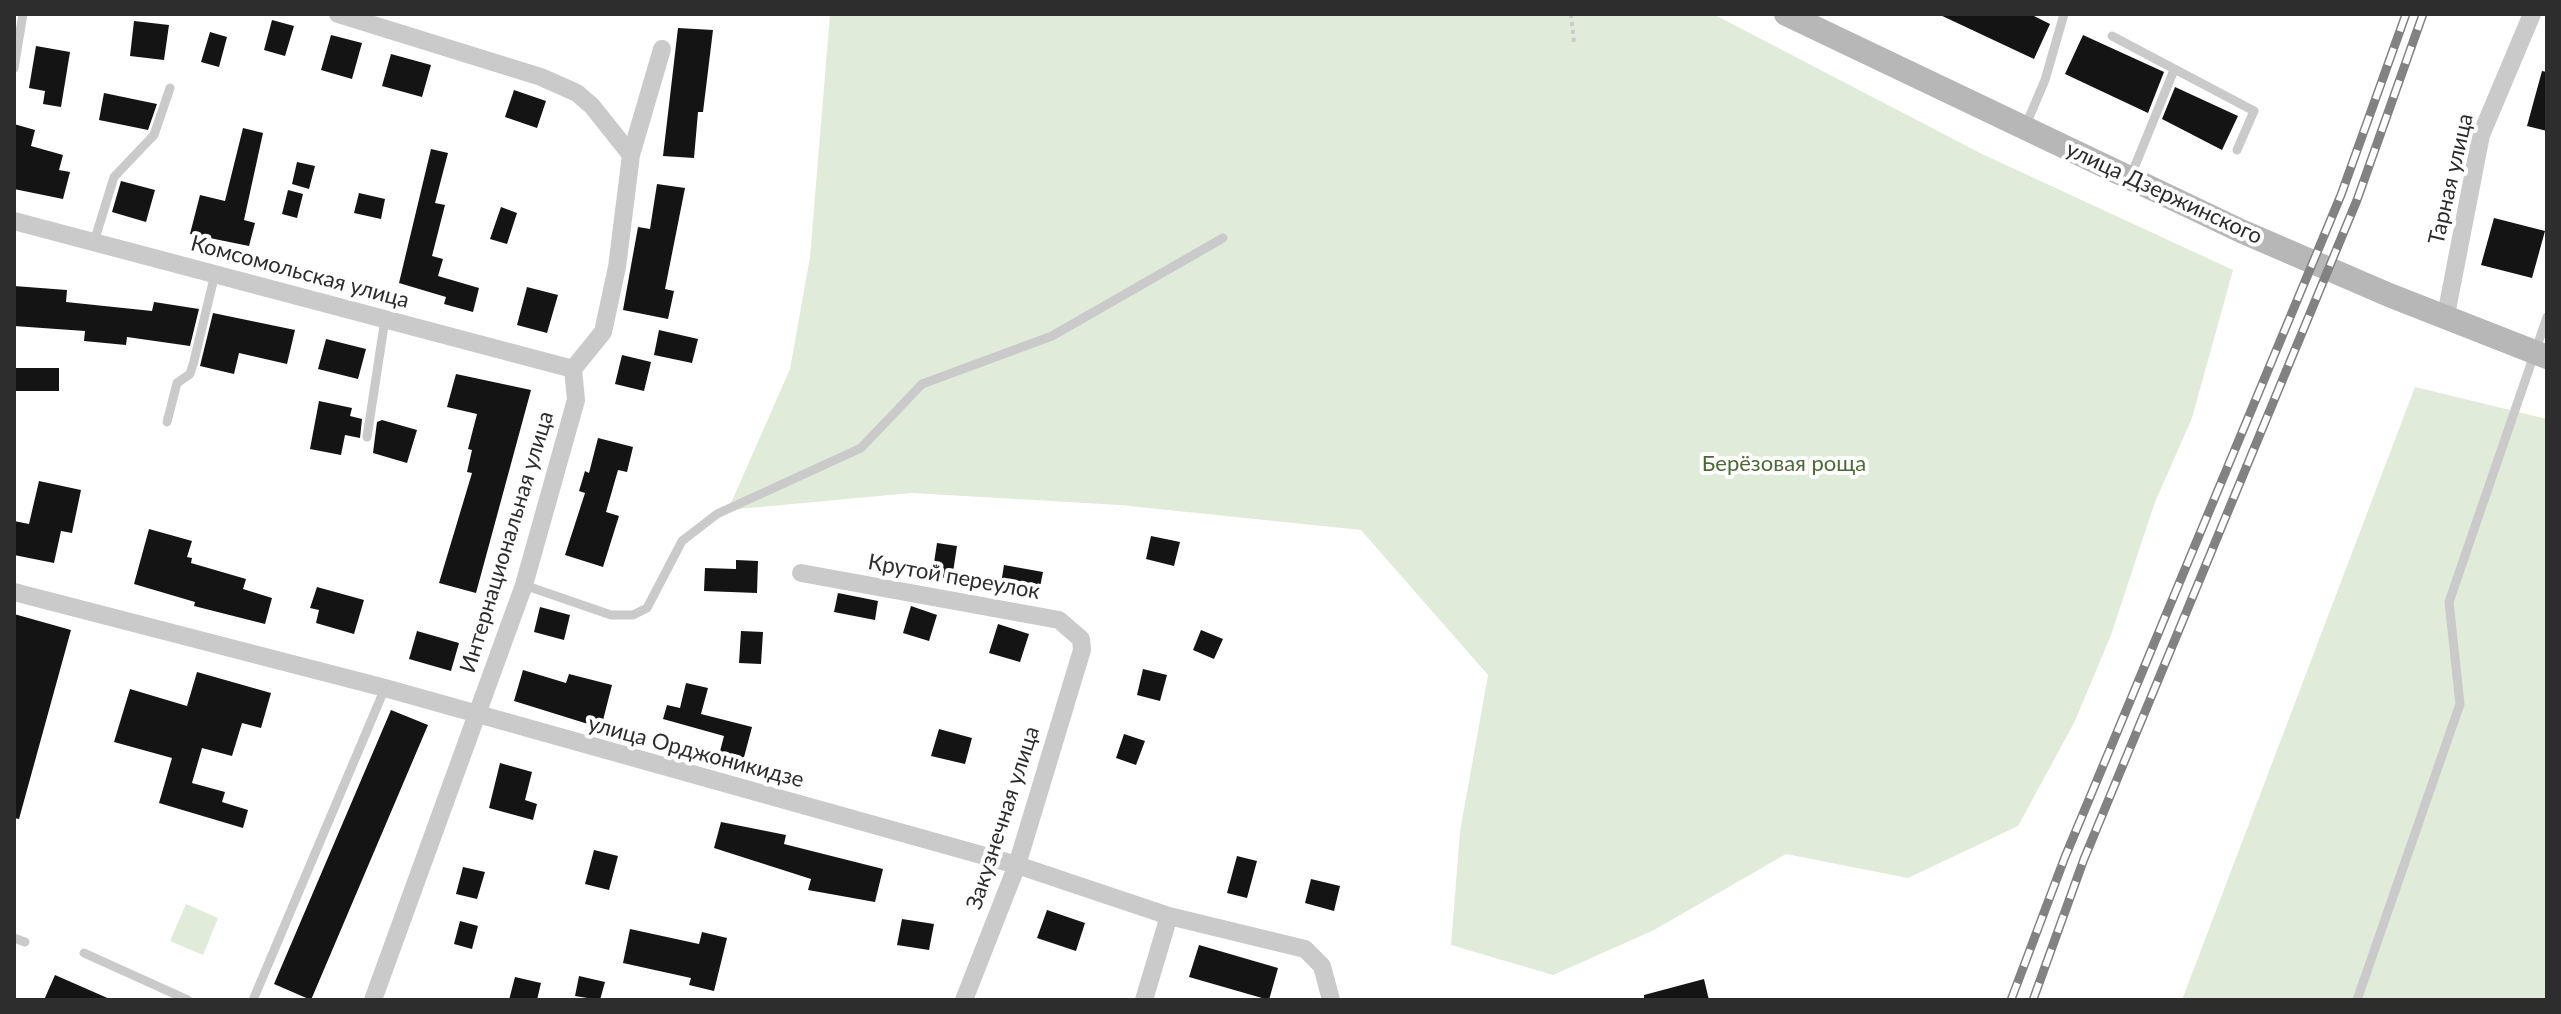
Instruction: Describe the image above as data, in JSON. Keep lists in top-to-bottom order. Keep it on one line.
{"streets":{"main road":["улица Дзержинского"],"street":["Тарная улица","Комсомольская улица","Интернациональная улица","Крутой переулок","улица Орджоникидзе","Закузнечная улица"]},"crossings":[["Тарная улица","улица Дзержинского"],["Комсомольская улица","Интернациональная улица"],["Интернациональная улица","улица Орджоникидзе"],["Крутой переулок","Закузнечная улица"],["улица Орджоникидзе","Закузнечная улица"]],"parks":["Берёзовая роща"]}
